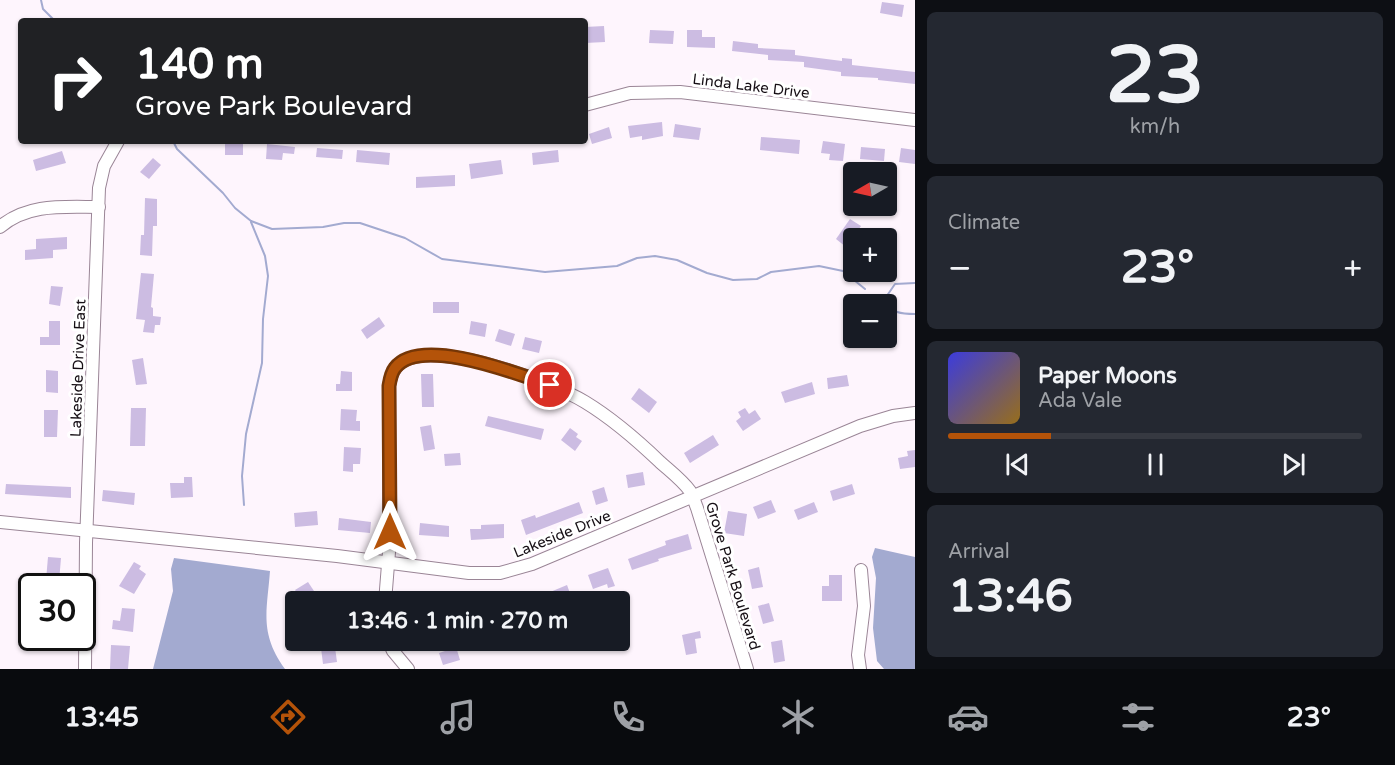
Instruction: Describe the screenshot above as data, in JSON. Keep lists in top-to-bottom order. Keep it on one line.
{"streets":{"street":["Linda Lake Drive","Lakeside Drive East","Lakeside Drive","Grove Park Boulevard"]},"crossings":[["Lakeside Drive East","Lakeside Drive"],["Lakeside Drive","Grove Park Boulevard"]],"north":"left","page":{"tile":[["23","km/h"],"Climate",["Arrival","13:46"]],"turn":["140 m","Grove Park Boulevard"],"map_buttons":["+","−"],"heat":["−","23°","+"],"song":["Paper Moons","Ada Vale"],"limit":"30","trip":"13:46 · 1 min · 270 m","tabs":["13:45","23°"]}}
